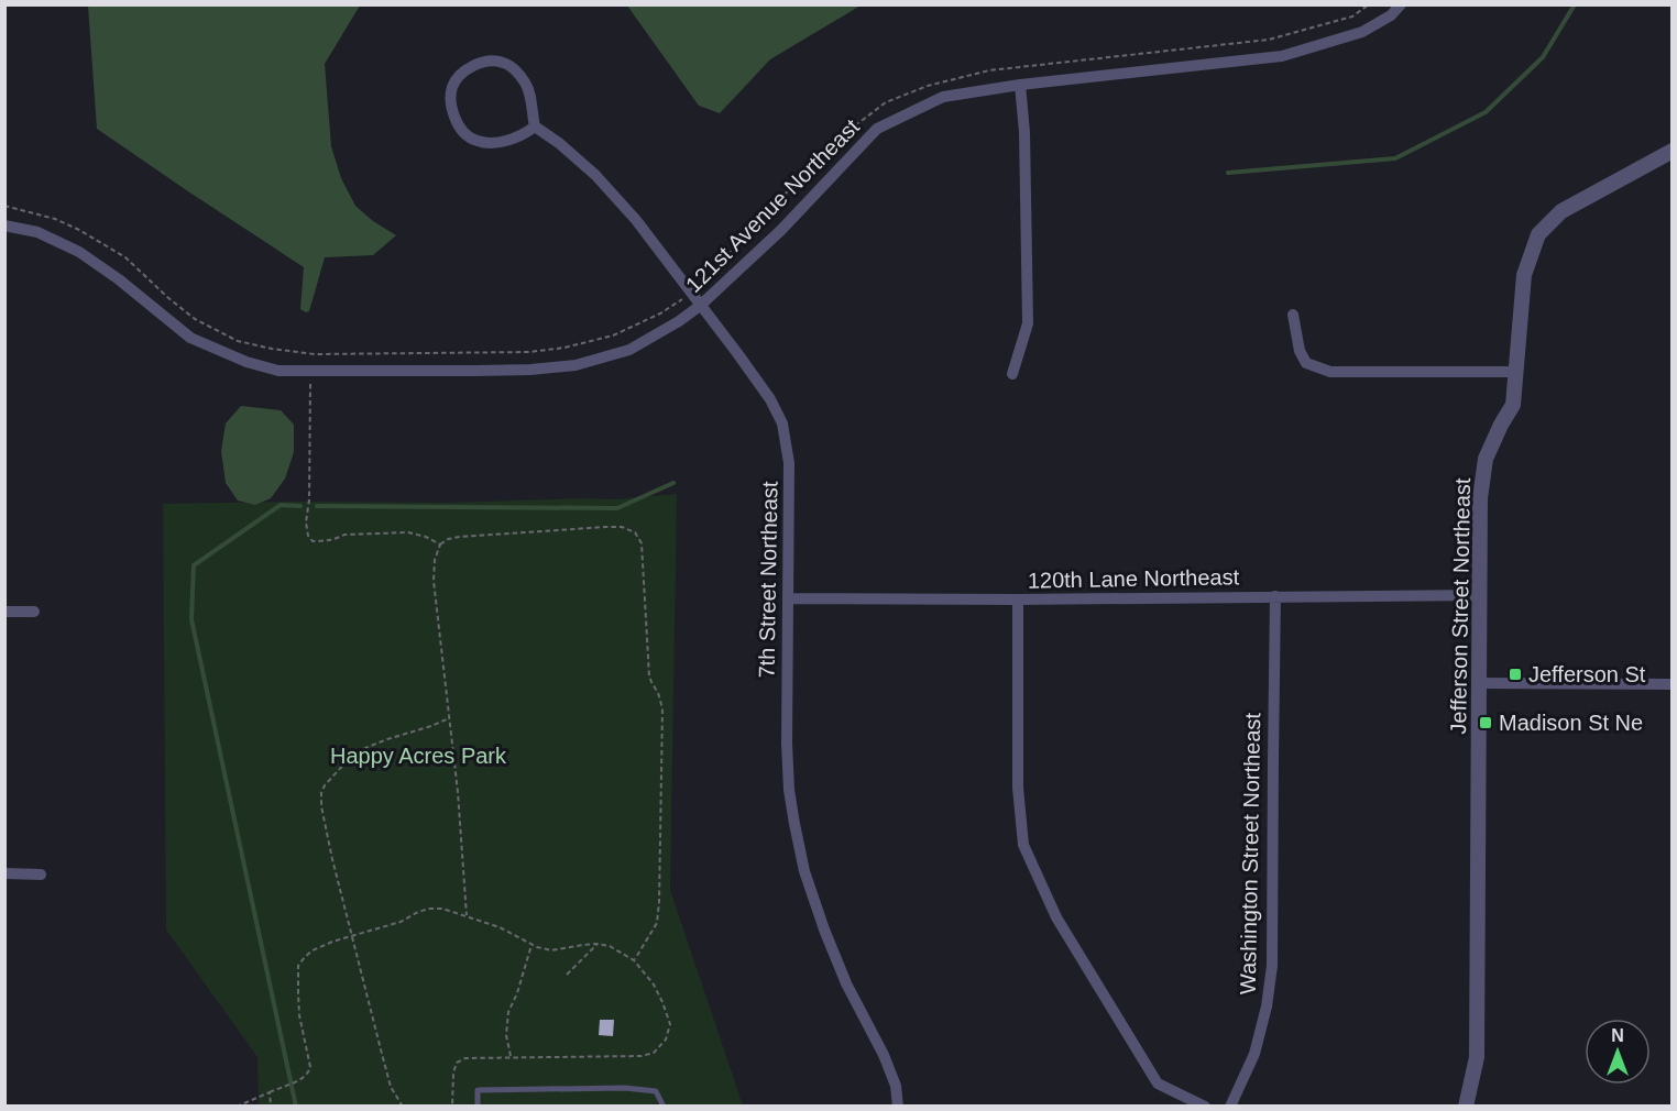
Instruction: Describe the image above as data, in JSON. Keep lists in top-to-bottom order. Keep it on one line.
{"streets":{"street":["121st Avenue Northeast","120th Lane Northeast","7th Street Northeast","Jefferson Street Northeast","Washington Street Northeast"]},"crossings":[["121st Avenue Northeast","7th Street Northeast"],["120th Lane Northeast","7th Street Northeast"],["120th Lane Northeast","Jefferson Street Northeast"],["120th Lane Northeast","Washington Street Northeast"]],"parks":["Happy Acres Park"],"places":{"transit":["Jefferson St","Madison St Ne"]},"north":"top"}
